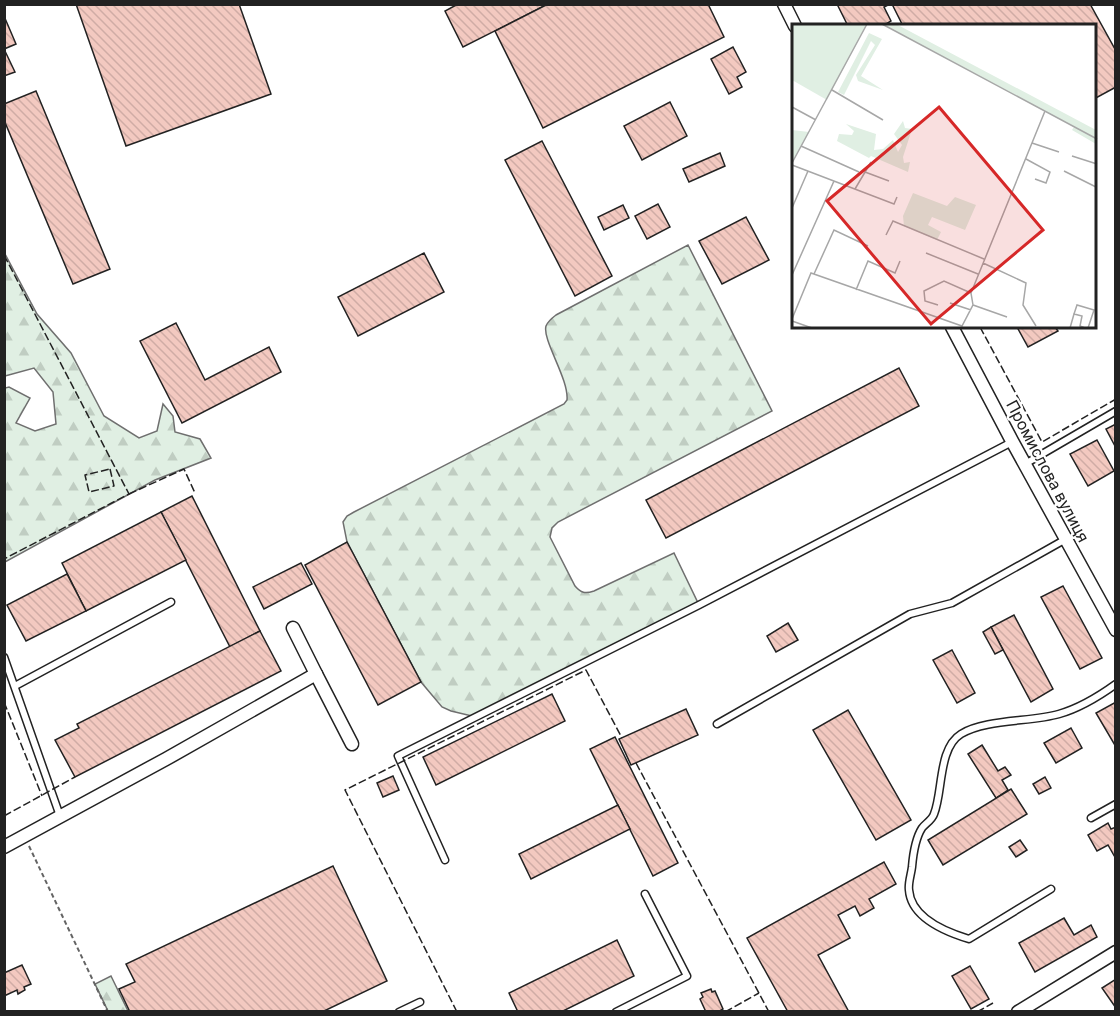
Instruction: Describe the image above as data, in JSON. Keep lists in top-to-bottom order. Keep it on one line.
{"streets":{"street":["Промислова вулиця"]}}
